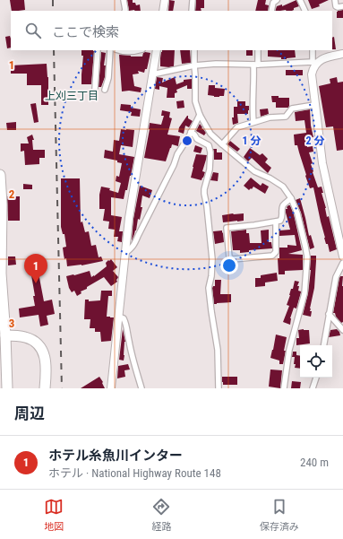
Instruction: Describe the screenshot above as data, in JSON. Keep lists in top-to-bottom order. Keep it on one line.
{"districts":["上刈三丁目"],"page":{"search":"ここで検索","pins":"1","heading":"周辺","list":[{"mark":"1","name":"ホテル糸魚川インター","note":"ホテル · National Highway Route 148","value":"240 m"}],"nav":["地図","経路","保存済み"]},"grid":{"rows":["1","2","3"]},"rings":["1 分","2 分"]}
